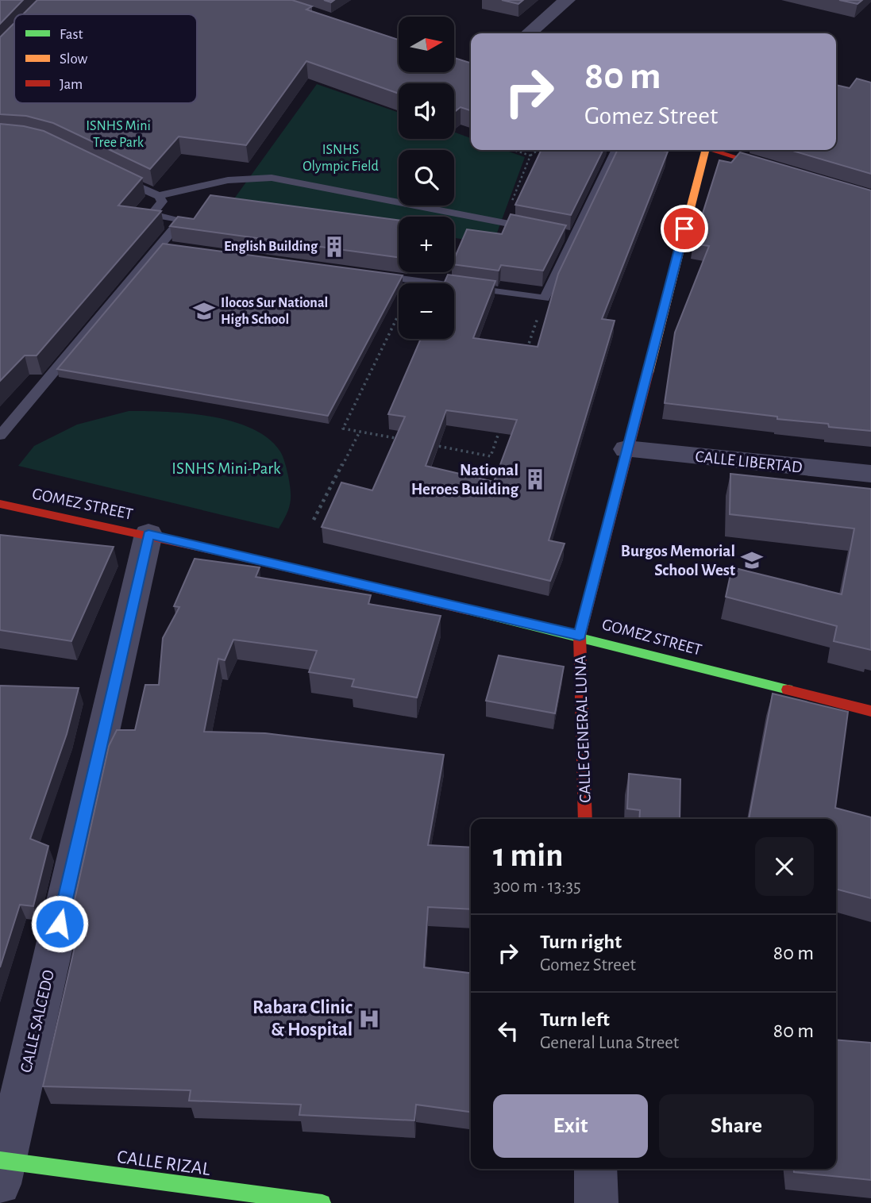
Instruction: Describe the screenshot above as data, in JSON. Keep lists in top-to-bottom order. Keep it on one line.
{"streets":{"street":["CALLE LIBERTAD","GOMEZ STREET","CALLE GENERAL LUNA","CALLE SALCEDO","CALLE RIZAL"]},"crossings":[["CALLE LIBERTAD","CALLE GENERAL LUNA"],["GOMEZ STREET","CALLE GENERAL LUNA"],["GOMEZ STREET","CALLE SALCEDO"],["CALLE SALCEDO","CALLE RIZAL"]],"parks":["ISNHS Mini Tree Park","ISNHS Olympic Field","ISNHS Mini-Park"],"places":{"building":["English Building","National Heroes Building"],"school or university":["Ilocos Sur National High School","Burgos Memorial School West"],"hospital":["Rabara Clinic & Hospital"]},"legend":["Fast","Slow","Jam"],"north":"right","page":{"map_buttons":["+","−"],"turn":["80 m","Gomez Street"],"heading":["1 min","300 m · 13:35"],"list":[{"name":"Turn right","note":"Gomez Street","value":"80 m"},{"name":"Turn left","note":"General Luna Street","value":"80 m"}],"buttons":["Exit","Share"]}}
